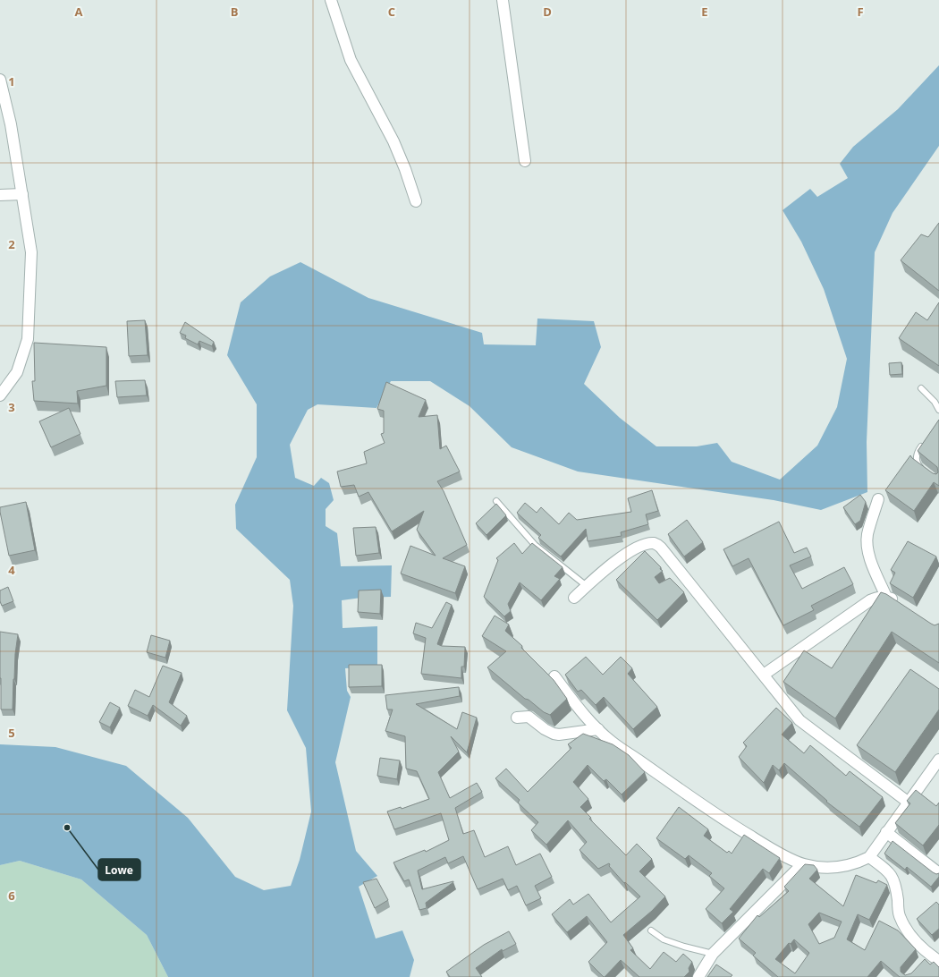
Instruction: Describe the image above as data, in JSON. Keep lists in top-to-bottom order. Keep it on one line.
{"places":["Lowe"],"grid":{"columns":["A","B","C","D","E","F"],"rows":["1","2","3","4","5","6"]}}
